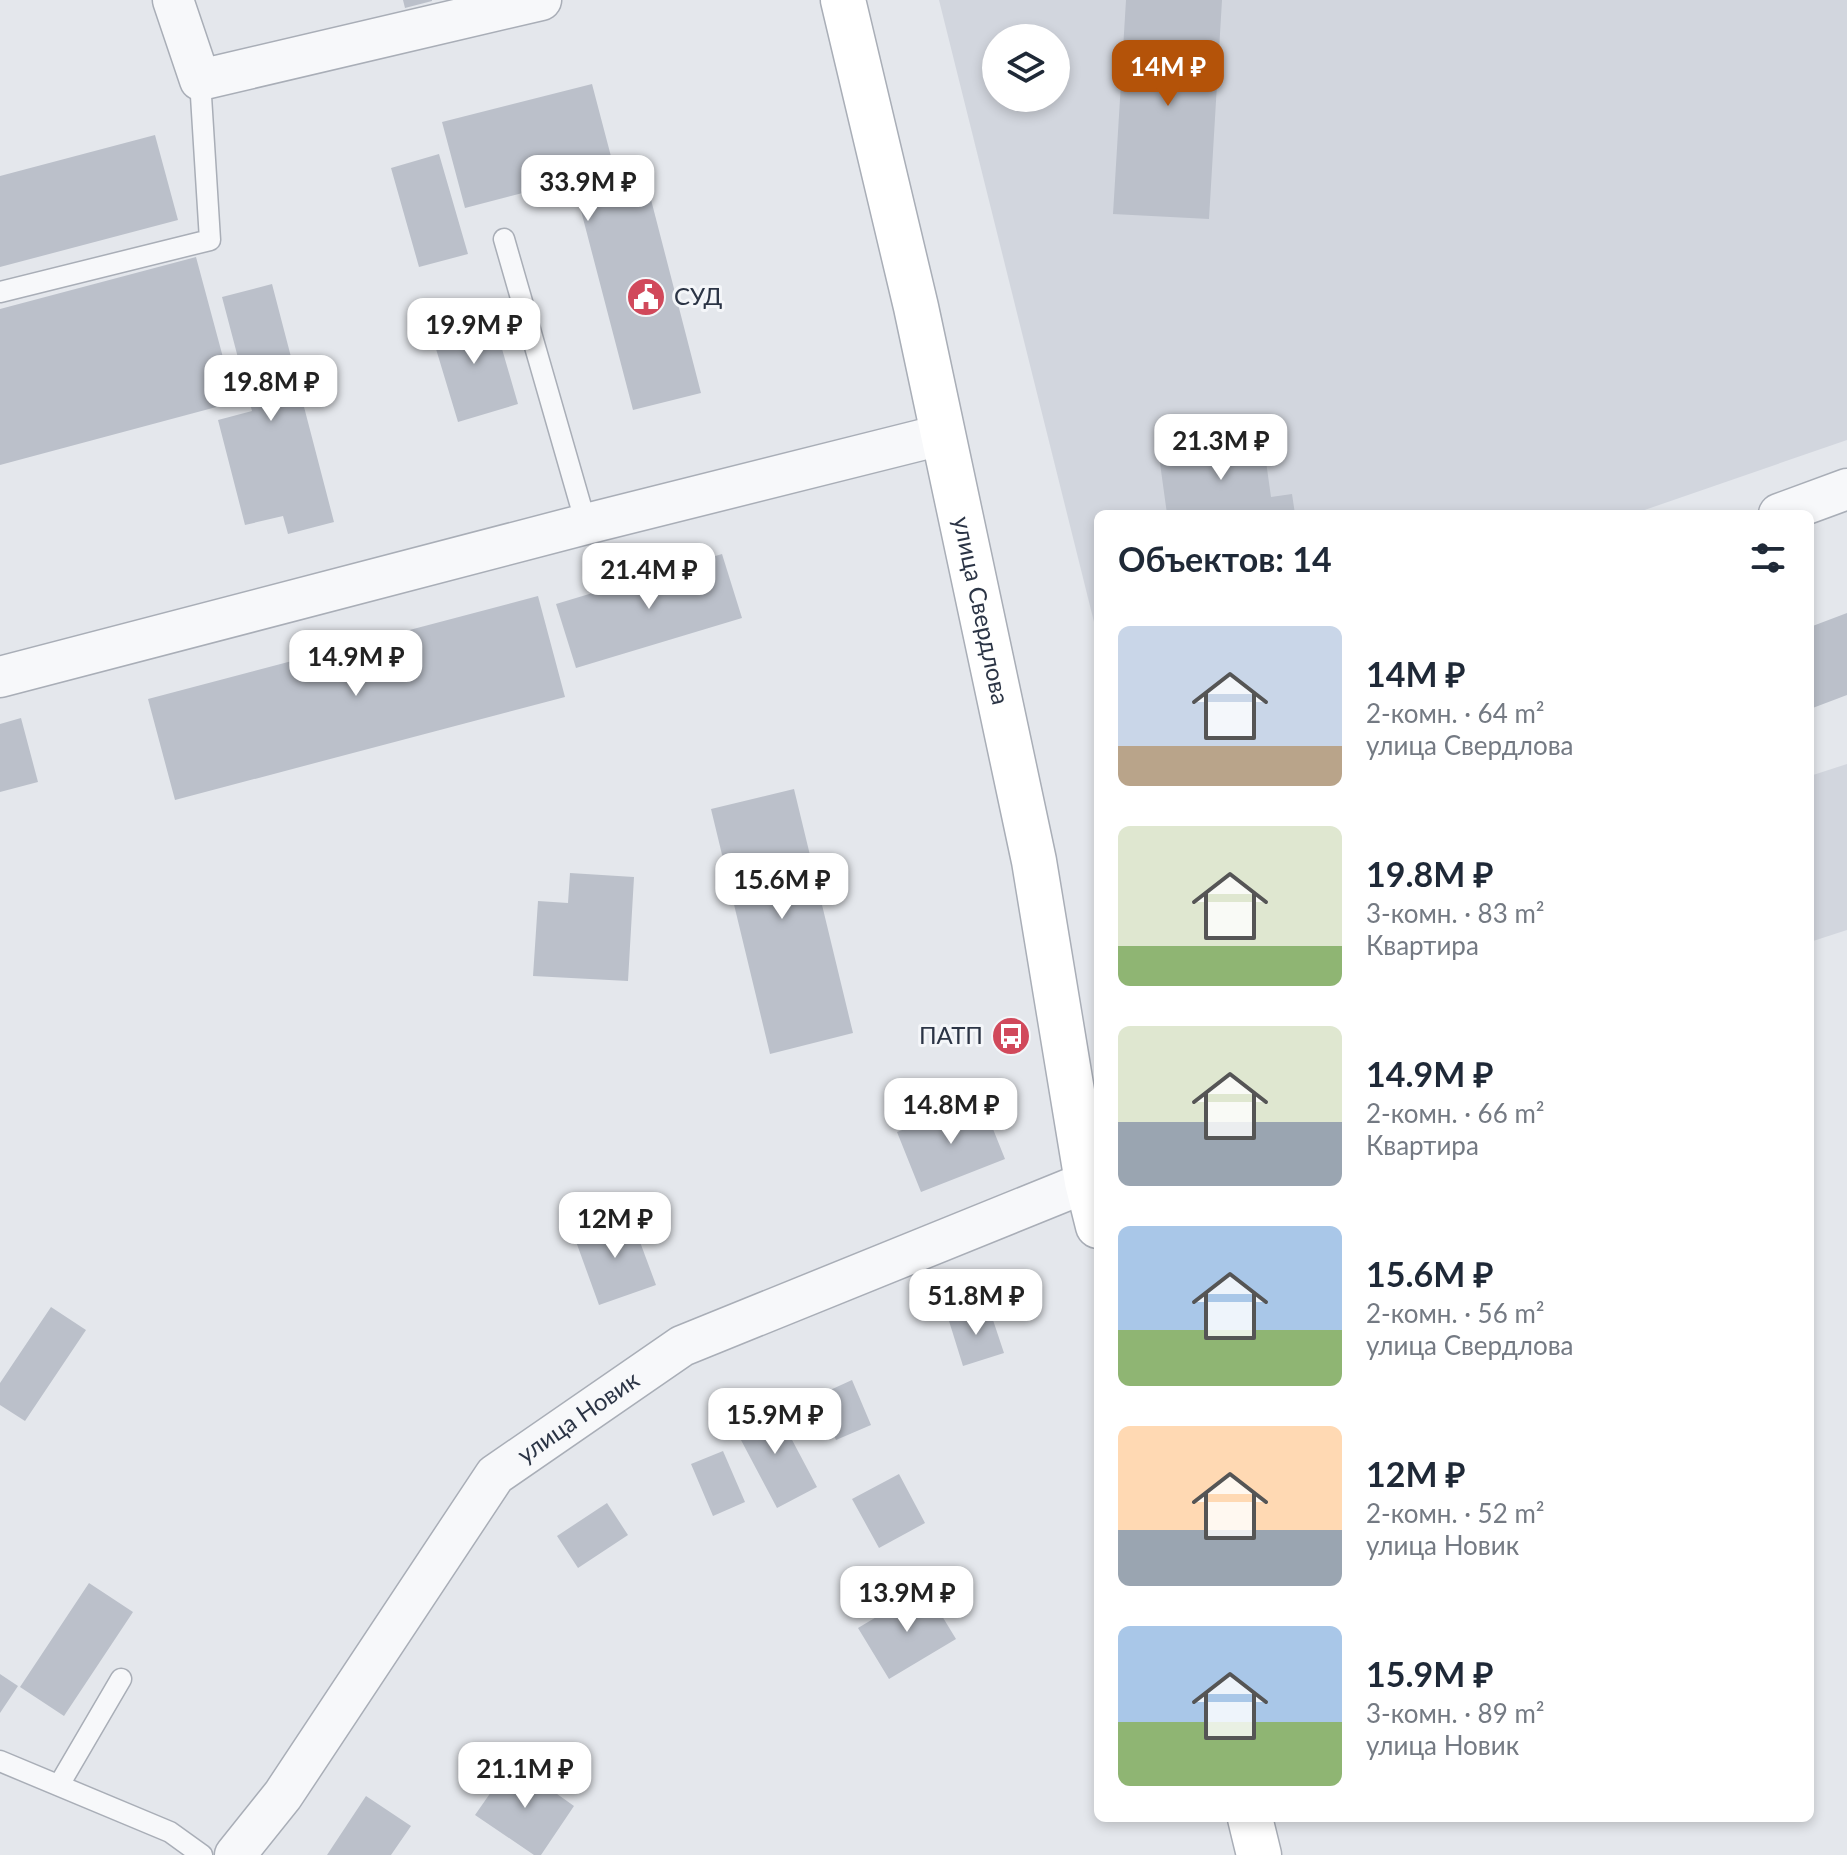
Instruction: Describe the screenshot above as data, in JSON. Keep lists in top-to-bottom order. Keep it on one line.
{"streets":{"main road":["улица Свердлова"],"street":["улица Новик"]},"crossings":[["улица Свердлова","улица Новик"]],"places":{"public building":["СУД"],"bus stop":["ПАТП"]},"page":{"price":["14M ₽","33.9M ₽","19.9M ₽","19.8M ₽","21.3M ₽","21.4M ₽","14.9M ₽","15.6M ₽","14.8M ₽","12M ₽","51.8M ₽","15.9M ₽","13.9M ₽","21.1M ₽"],"heading":"Объектов: 14","list":[{"name":"14M ₽","note":"2-комн. · 64 m² · улица Свердлова"},{"name":"19.8M ₽","note":"3-комн. · 83 m² · Квартира"},{"name":"14.9M ₽","note":"2-комн. · 66 m² · Квартира"},{"name":"15.6M ₽","note":"2-комн. · 56 m² · улица Свердлова"},{"name":"12M ₽","note":"2-комн. · 52 m² · улица Новик"},{"name":"15.9M ₽","note":"3-комн. · 89 m² · улица Новик"}]}}
